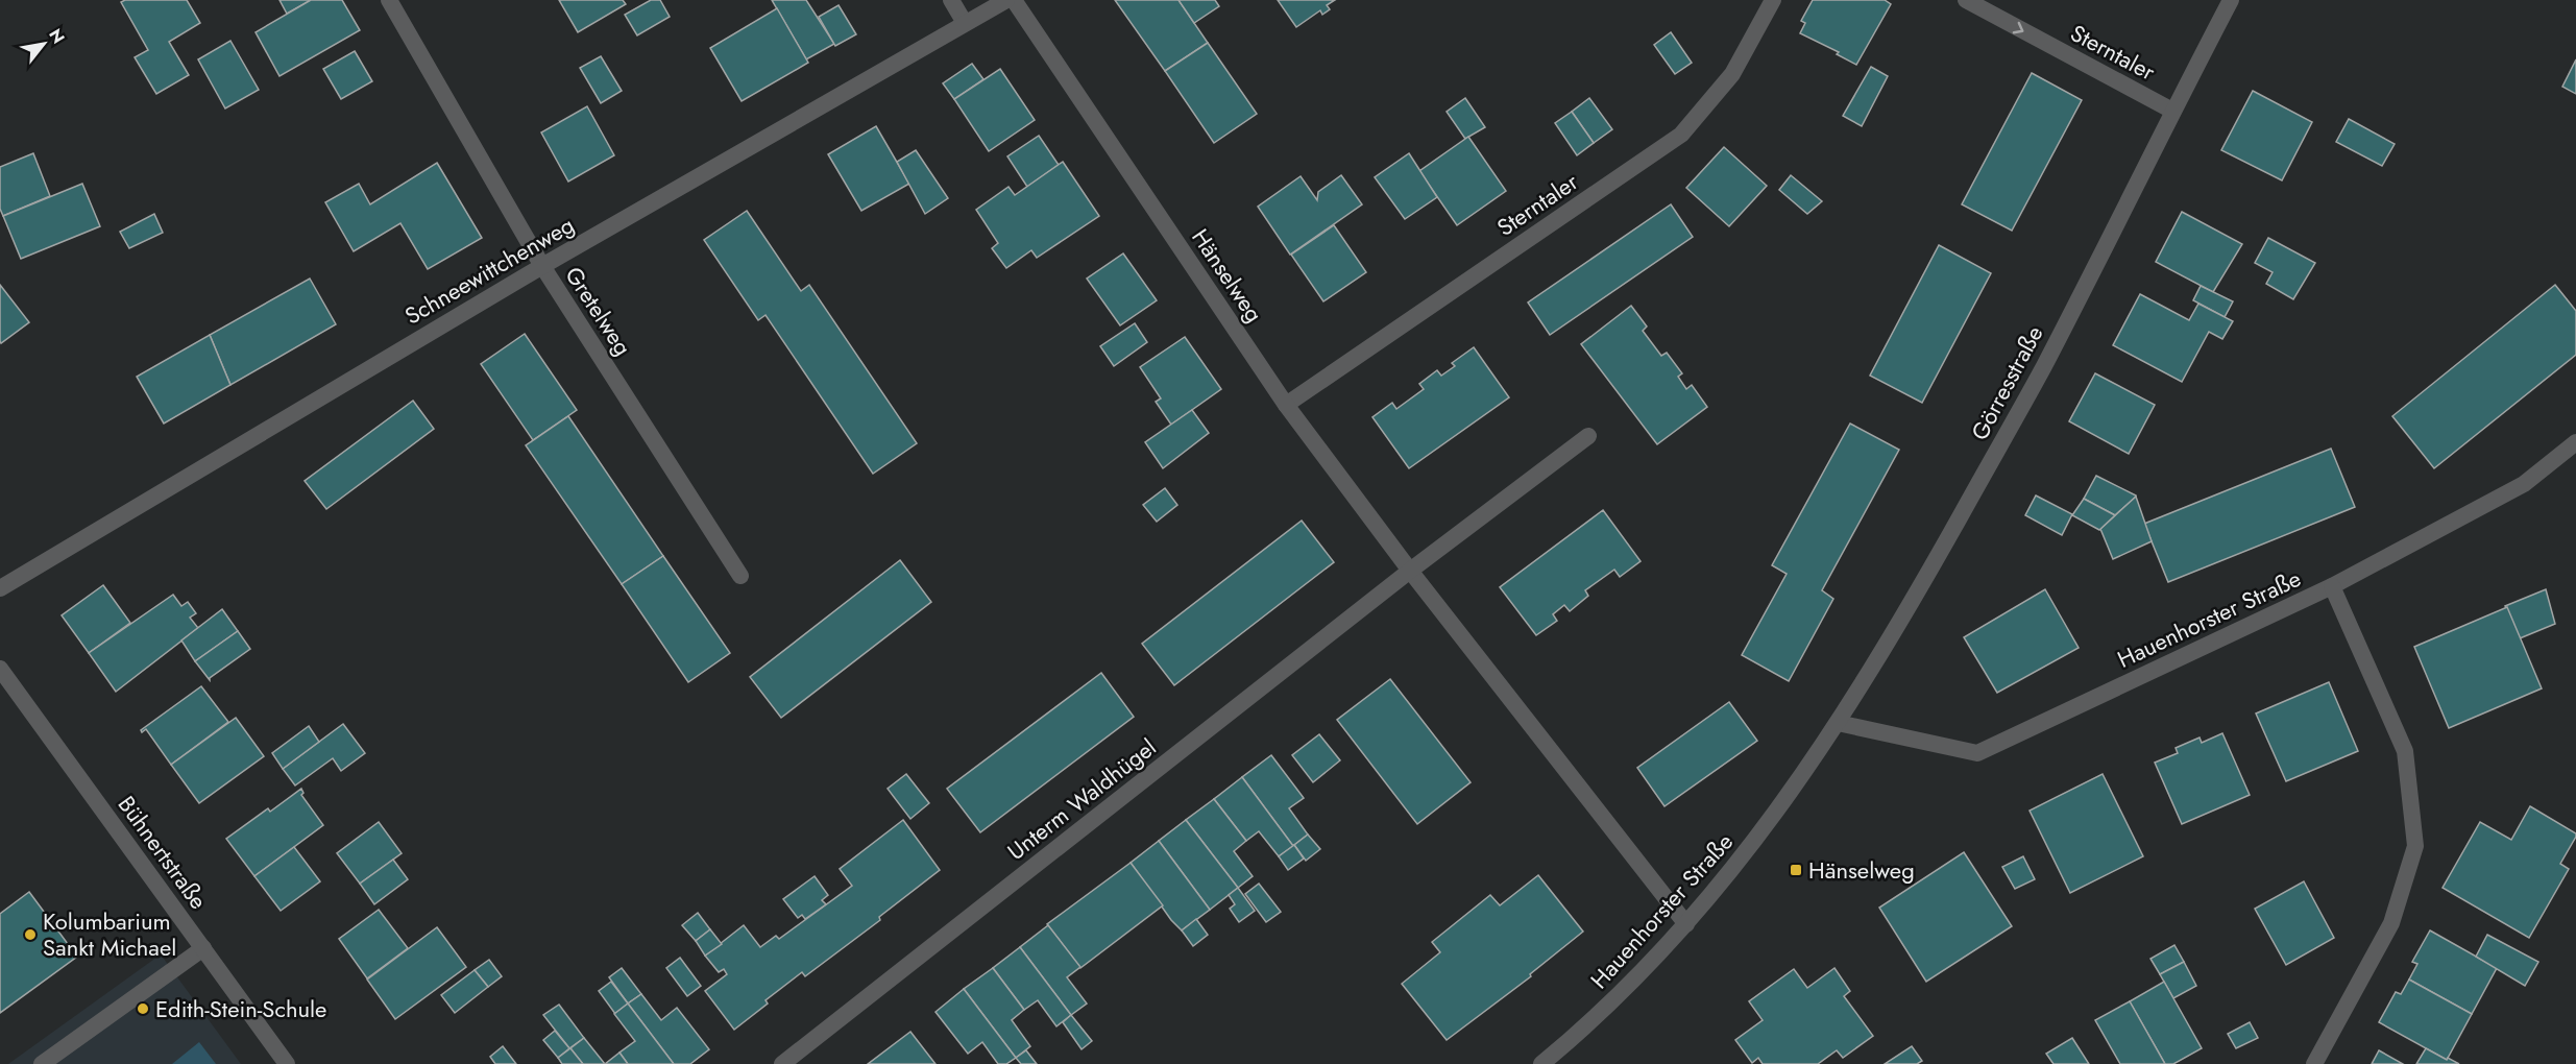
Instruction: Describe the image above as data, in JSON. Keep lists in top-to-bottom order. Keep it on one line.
{"streets":{"street":["Sterntaler","Schneewittchenweg","Hänselweg","Gretelweg","Görresstraße","Hauenhorster Straße","Unterm Waldhügel","Bühnertstraße"]},"crossings":[["Sterntaler","Hänselweg"],["Sterntaler","Görresstraße"],["Schneewittchenweg","Gretelweg"],["Hänselweg","Hauenhorster Straße"],["Hänselweg","Unterm Waldhügel"],["Görresstraße","Hauenhorster Straße"]],"places":{"transit":["Hänselweg"],"other":["Kolumbarium Sankt Michael","Edith-Stein-Schule"]},"north":"top right"}
